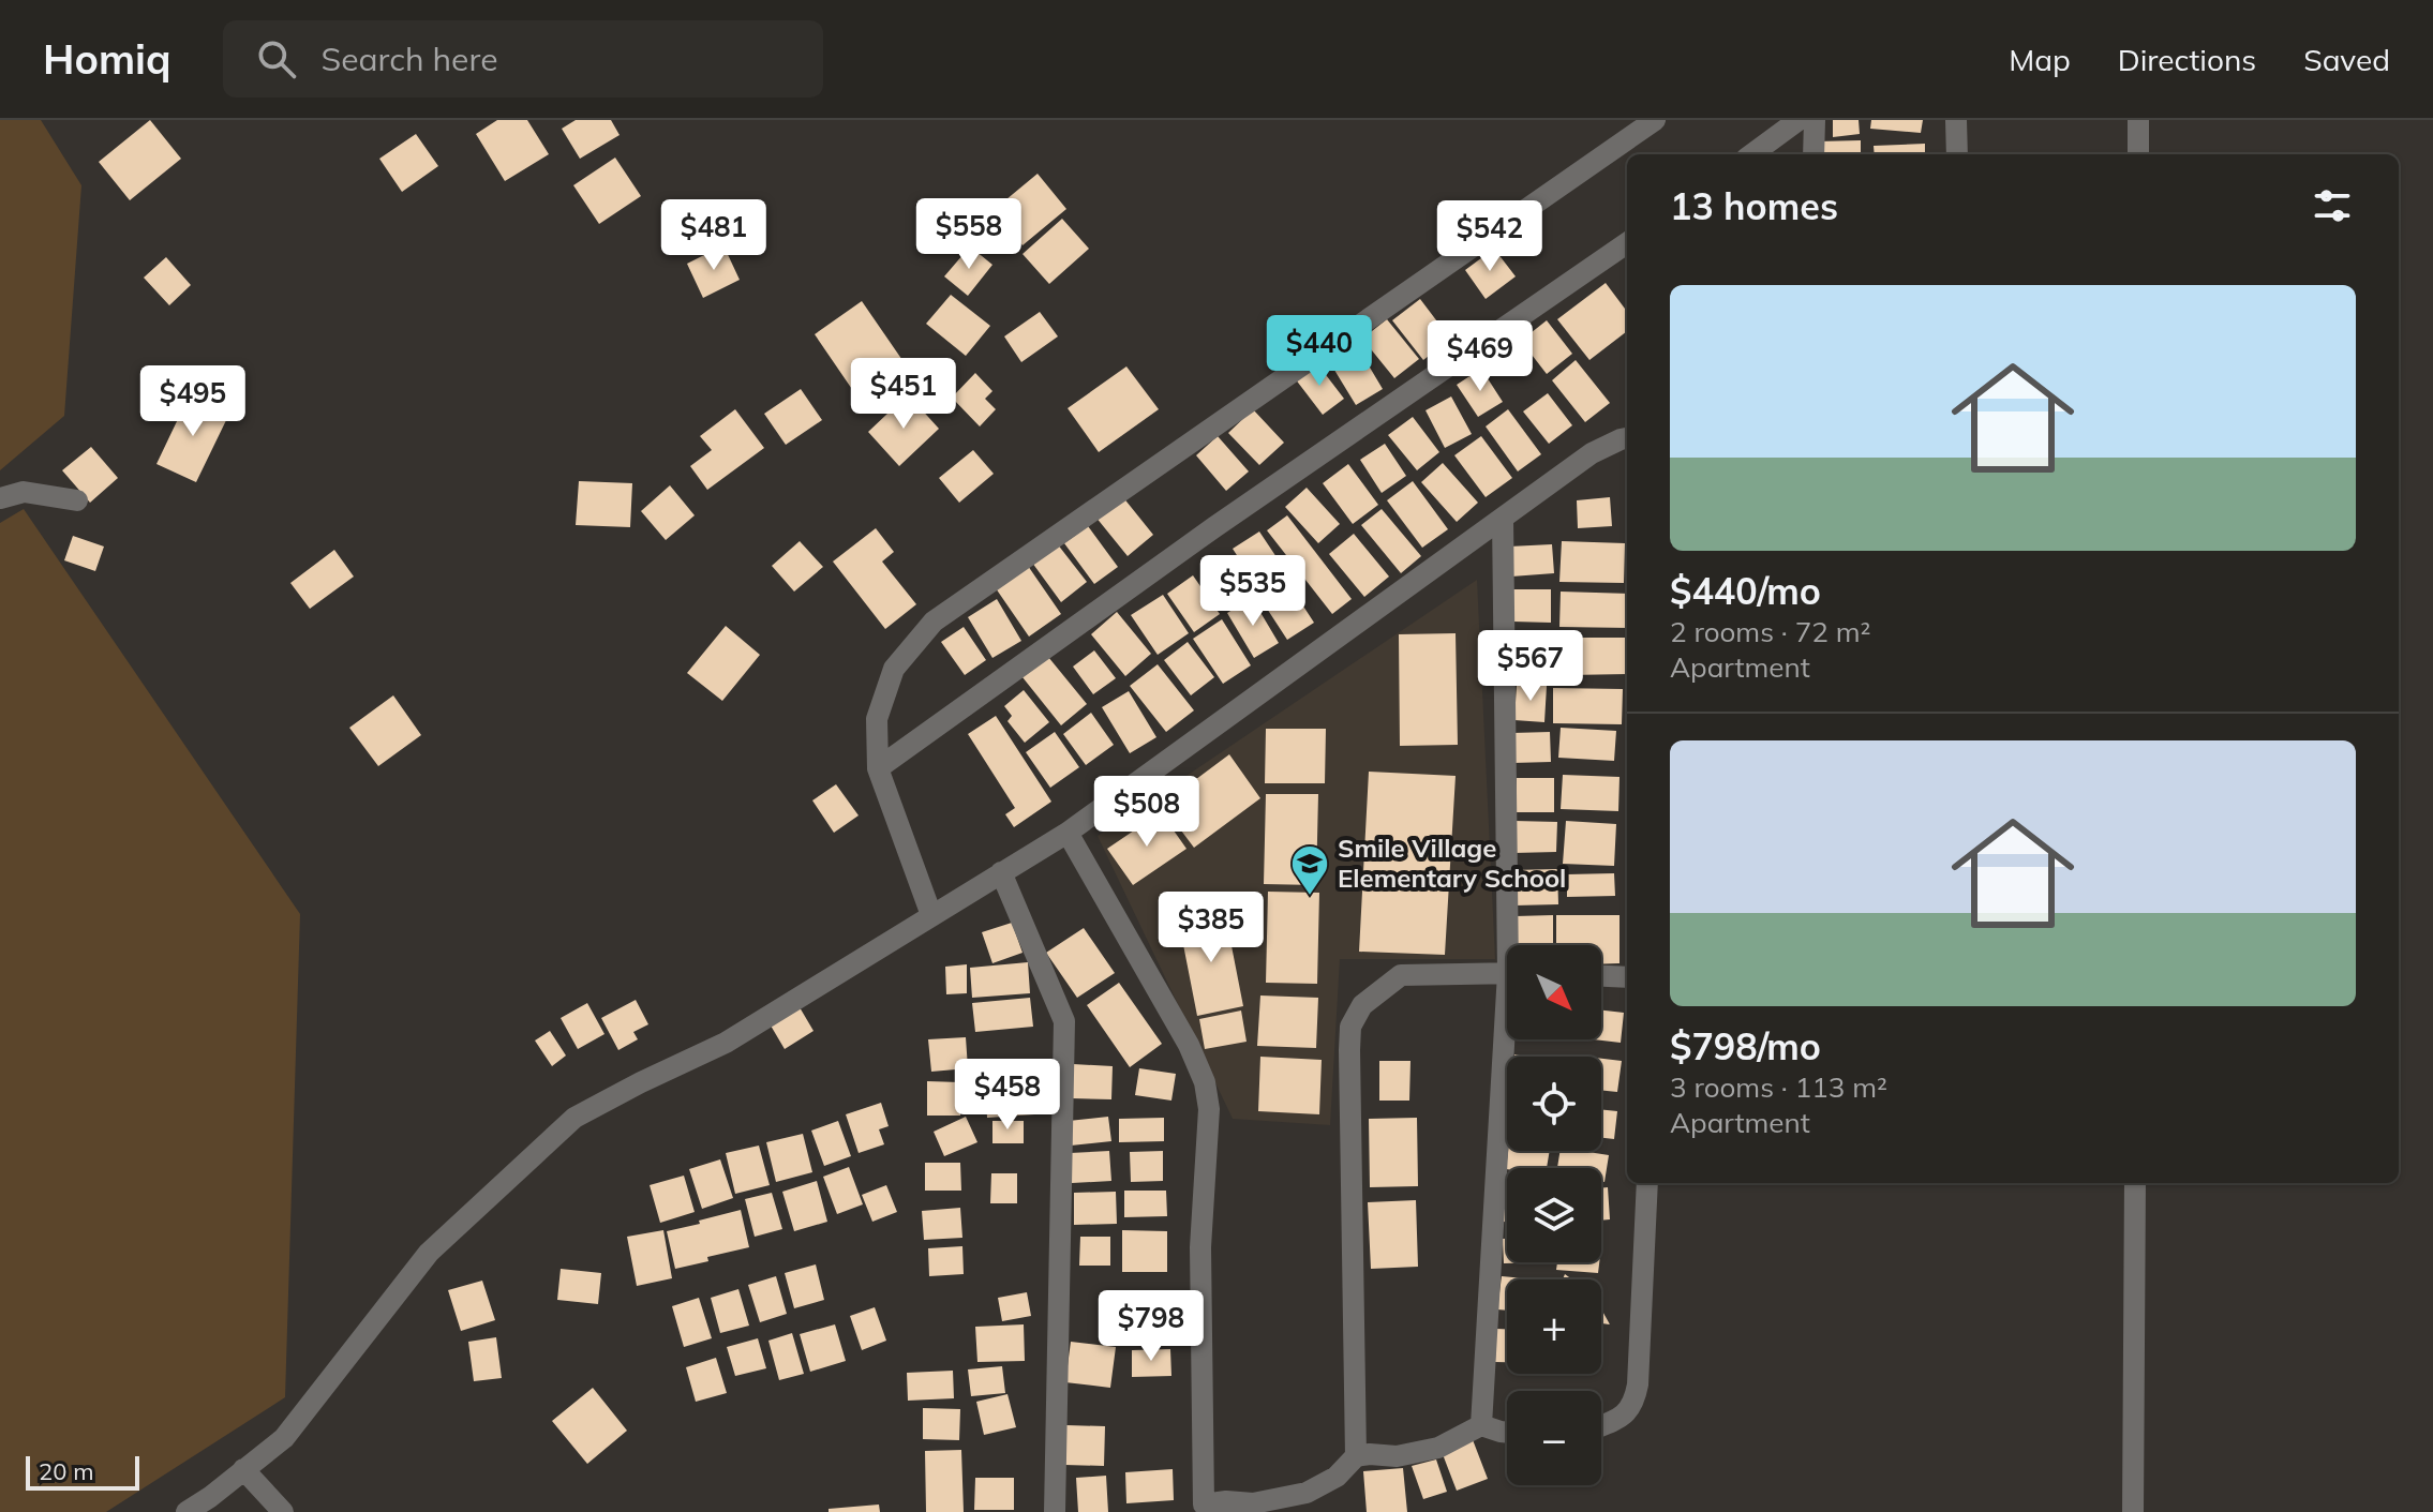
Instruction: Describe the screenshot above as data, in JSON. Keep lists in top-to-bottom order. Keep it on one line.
{"places":{"school or university":["Smile Village Elementary School"]},"scale_bar":"20 m","north":"bottom right","page":{"header":"Homiq","search":"Search here","nav":["Map","Directions","Saved"],"heading":"13 homes","price":["$558","$481","$542","$440","$469","$451","$495","$535","$567","$508","$385","$458","$798"],"list":[{"name":"$440/mo","note":"2 rooms · 72 m² · Apartment"},{"name":"$798/mo","note":"3 rooms · 113 m² · Apartment"}],"map_buttons":["+","−"],"scale":"20 m"}}
